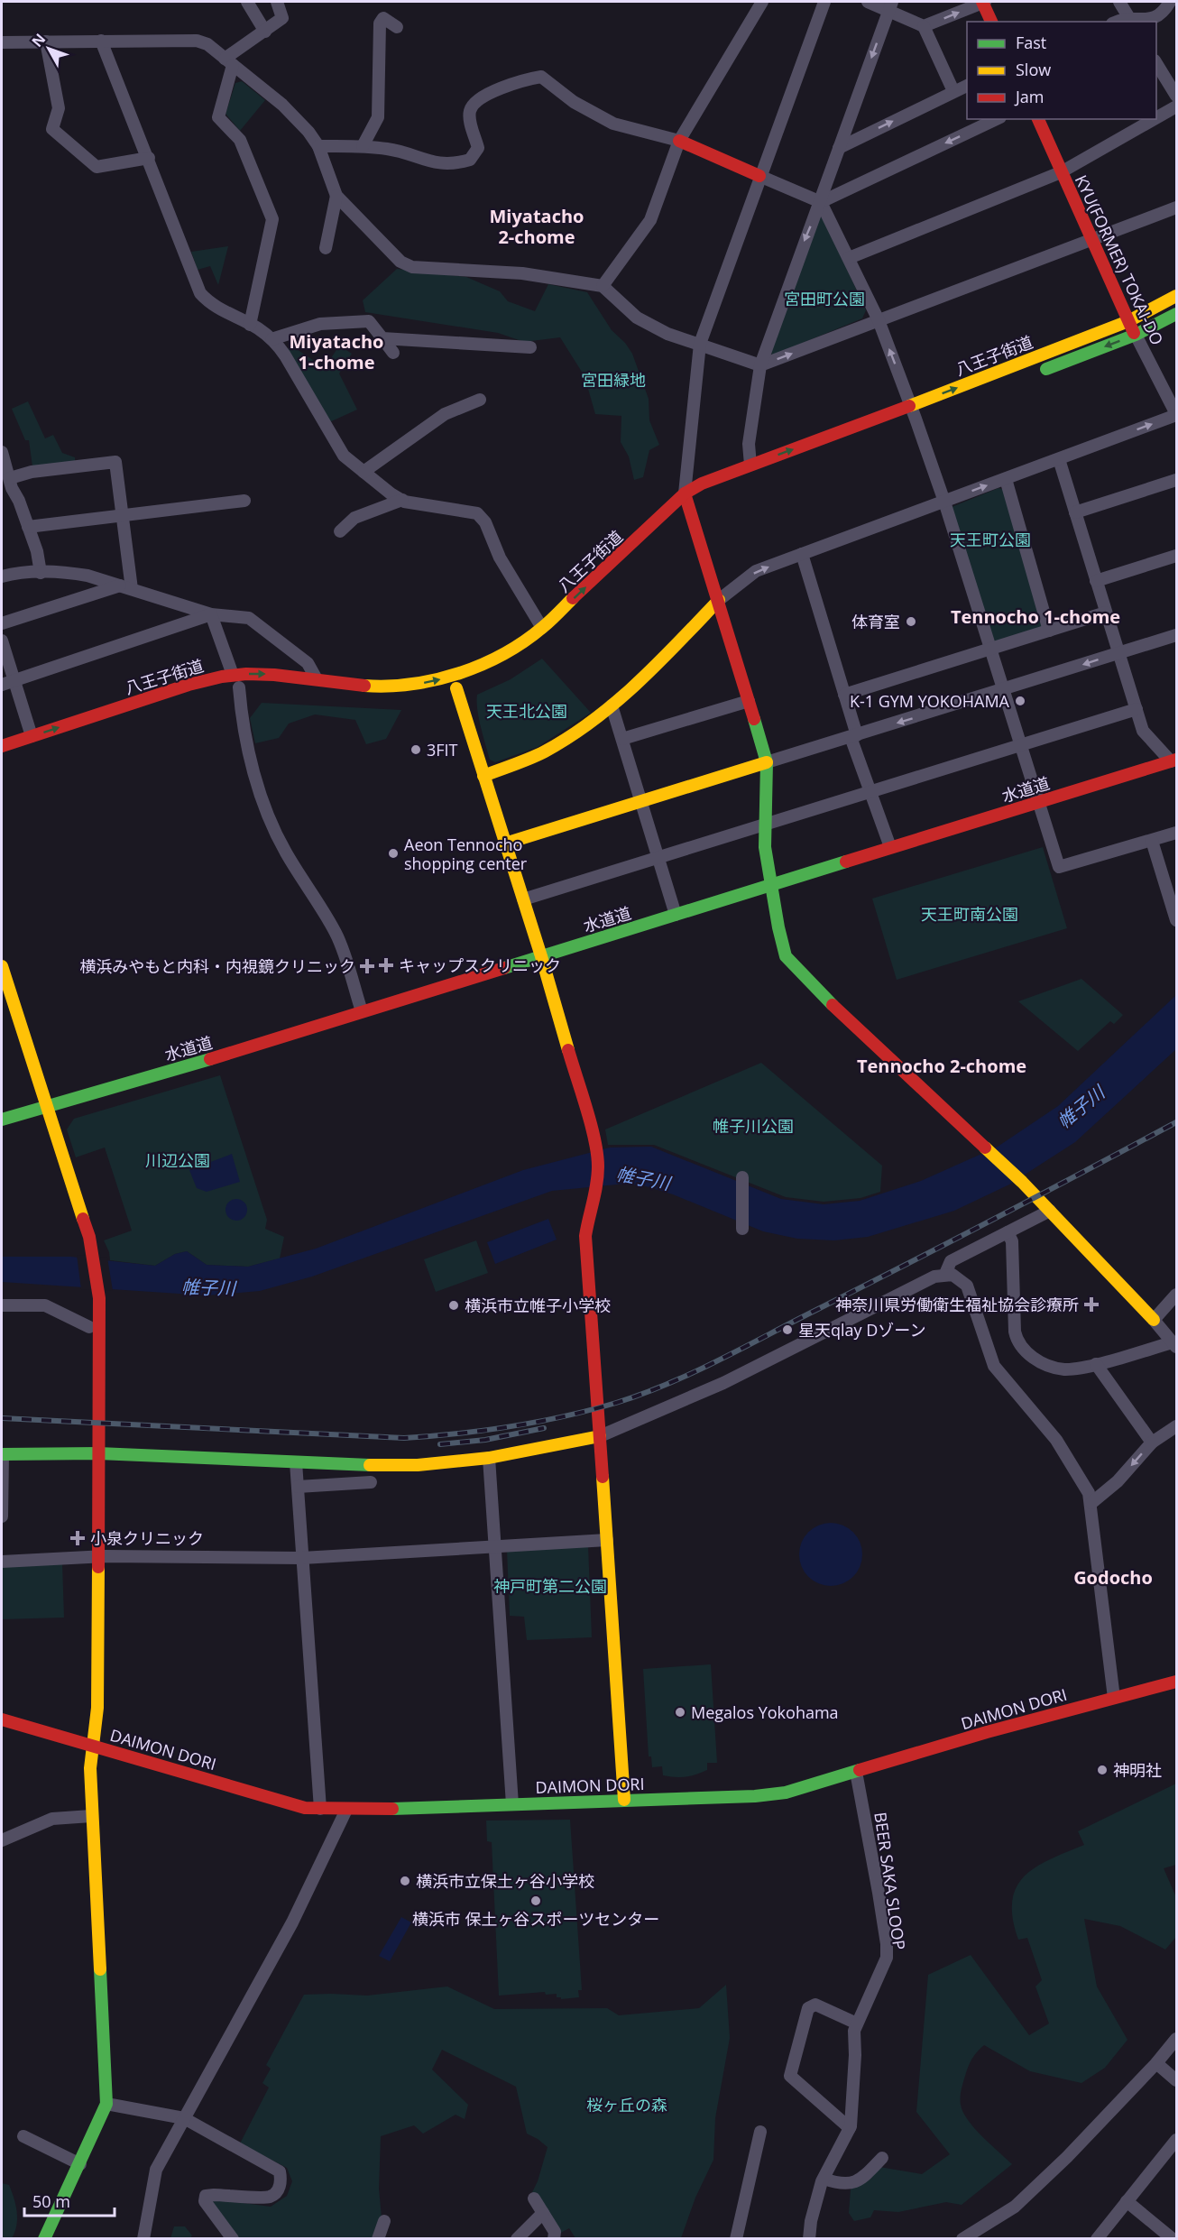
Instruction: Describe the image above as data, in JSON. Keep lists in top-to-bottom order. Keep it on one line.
{"streets":{"main road":["KYU(FORMER) TOKAI-DO","八王子街道","水道道","DAIMON DORI"],"street":["BEER SAKA SLOOP"]},"crossings":[["KYU(FORMER) TOKAI-DO","八王子街道"],["DAIMON DORI","BEER SAKA SLOOP"]],"districts":["Miyatacho 2-chome","Miyatacho 1-chome","Tennocho 1-chome","Tennocho 2-chome","Godocho"],"water":["帷子川"],"parks":["宮田町公園","宮田緑地","天王町公園","天王北公園","天王町南公園","帷子川公園","川辺公園","神戸町第二公園","桜ヶ丘の森"],"places":{"other":["体育室","K-1 GYM YOKOHAMA","3FIT","Aeon Tennocho shopping center","横浜市立帷子小学校","星天qlay Dゾーン","Megalos Yokohama","神明社","横浜市立保土ヶ谷小学校","横浜市 保土ヶ谷スポーツセンター"],"health":["キャップスクリニック","横浜みやもと内科・内視鏡クリニック","神奈川県労働衛生福祉協会診療所","小泉クリニック"]},"legend":["Fast","Slow","Jam"],"scale_bar":"50 m","north":"top left"}
